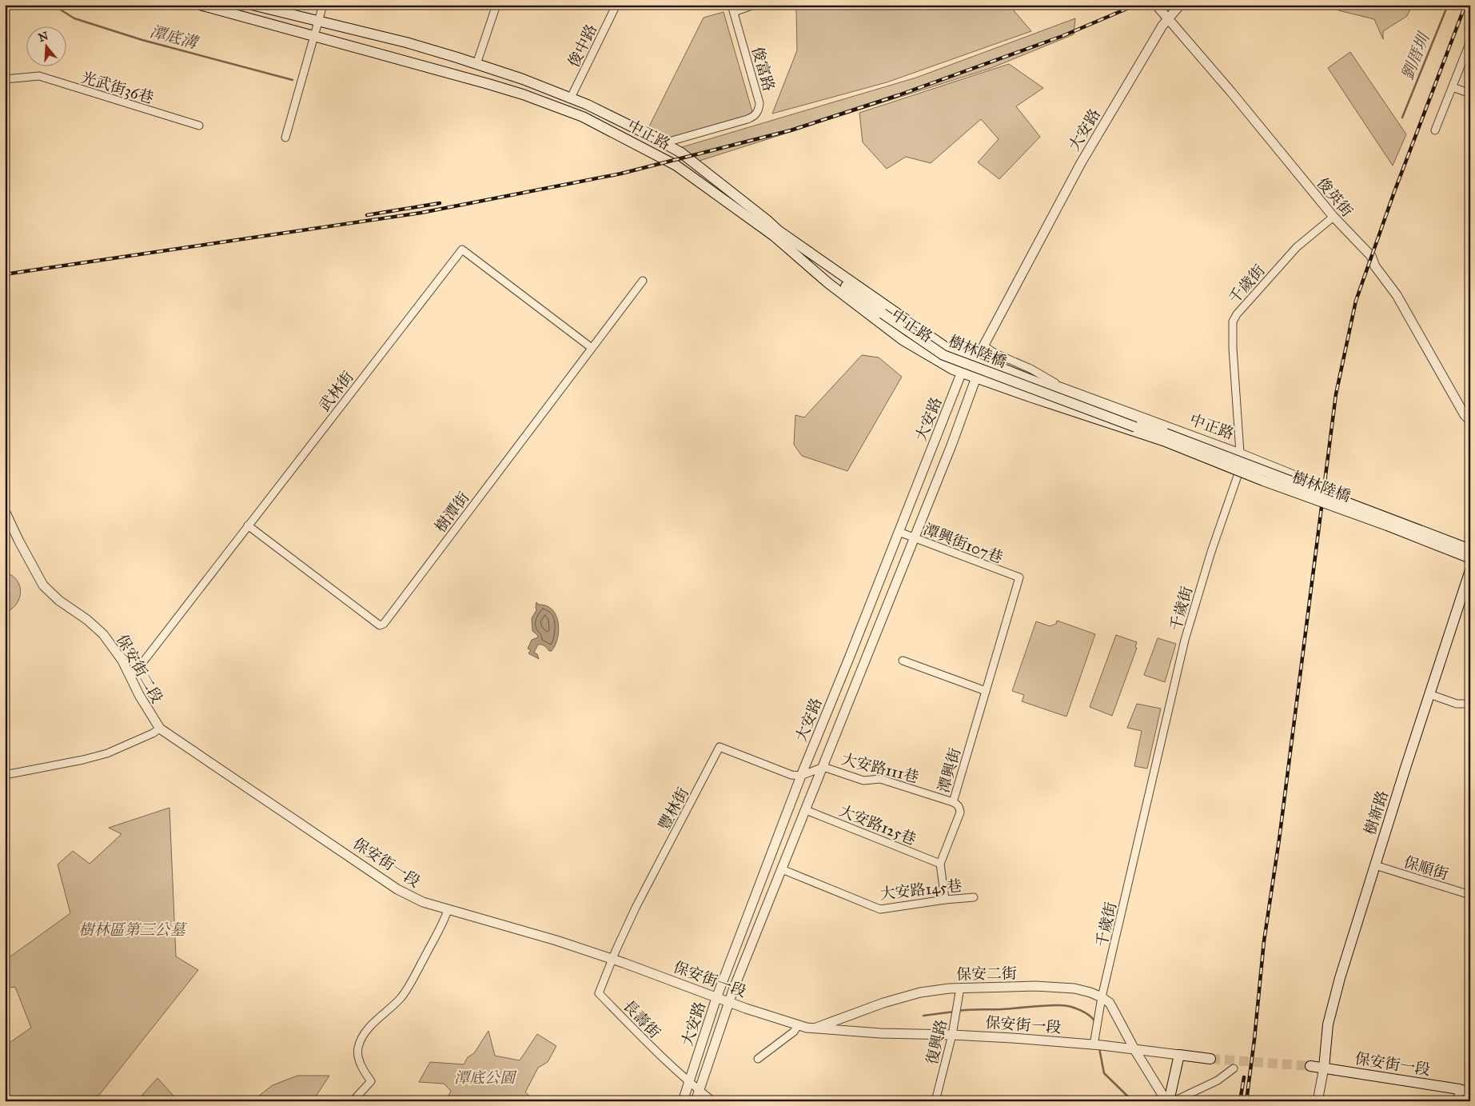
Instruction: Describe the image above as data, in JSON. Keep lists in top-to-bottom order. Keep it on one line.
{"streets":{"main road":["中正路","樹林陸橋","樹新路","保安街一段"],"street":["俊中路","俊富路","光武街36巷","大安路","俊英街","千歲街","武林街","樹潭街","潭興街107巷","保安街二段","大安路111巷","潭興街","豐林街","大安路125巷","保順街","大安路145巷","保安二街","長壽街","復興路"]},"crossings":[["俊中路","中正路"],["俊富路","中正路"],["大安路","中正路"],["大安路","俊英街"],["大安路","潭興街107巷"],["大安路","大安路111巷"],["大安路","豐林街"],["大安路","大安路125巷"],["大安路","保安街一段"],["大安路","大安路145巷"],["大安路","長壽街"],["中正路","千歲街"],["中正路","樹林陸橋"],["俊英街","千歲街"],["千歲街","保安街一段"],["千歲街","保安二街"],["武林街","樹潭街"],["武林街","保安街二段"],["潭興街107巷","潭興街"],["保安街二段","保安街一段"],["大安路111巷","潭興街"],["潭興街","大安路125巷"],["潭興街","大安路145巷"],["豐林街","保安街一段"],["豐林街","長壽街"],["樹新路","保安街一段"],["樹新路","保順街"],["保安街一段","保安二街"],["保安街一段","長壽街"],["保安街一段","復興路"],["保安二街","復興路"]],"water":["潭底溝","劉厝圳"],"parks":["樹林區第三公墓","潭底公園"],"north":"top"}
